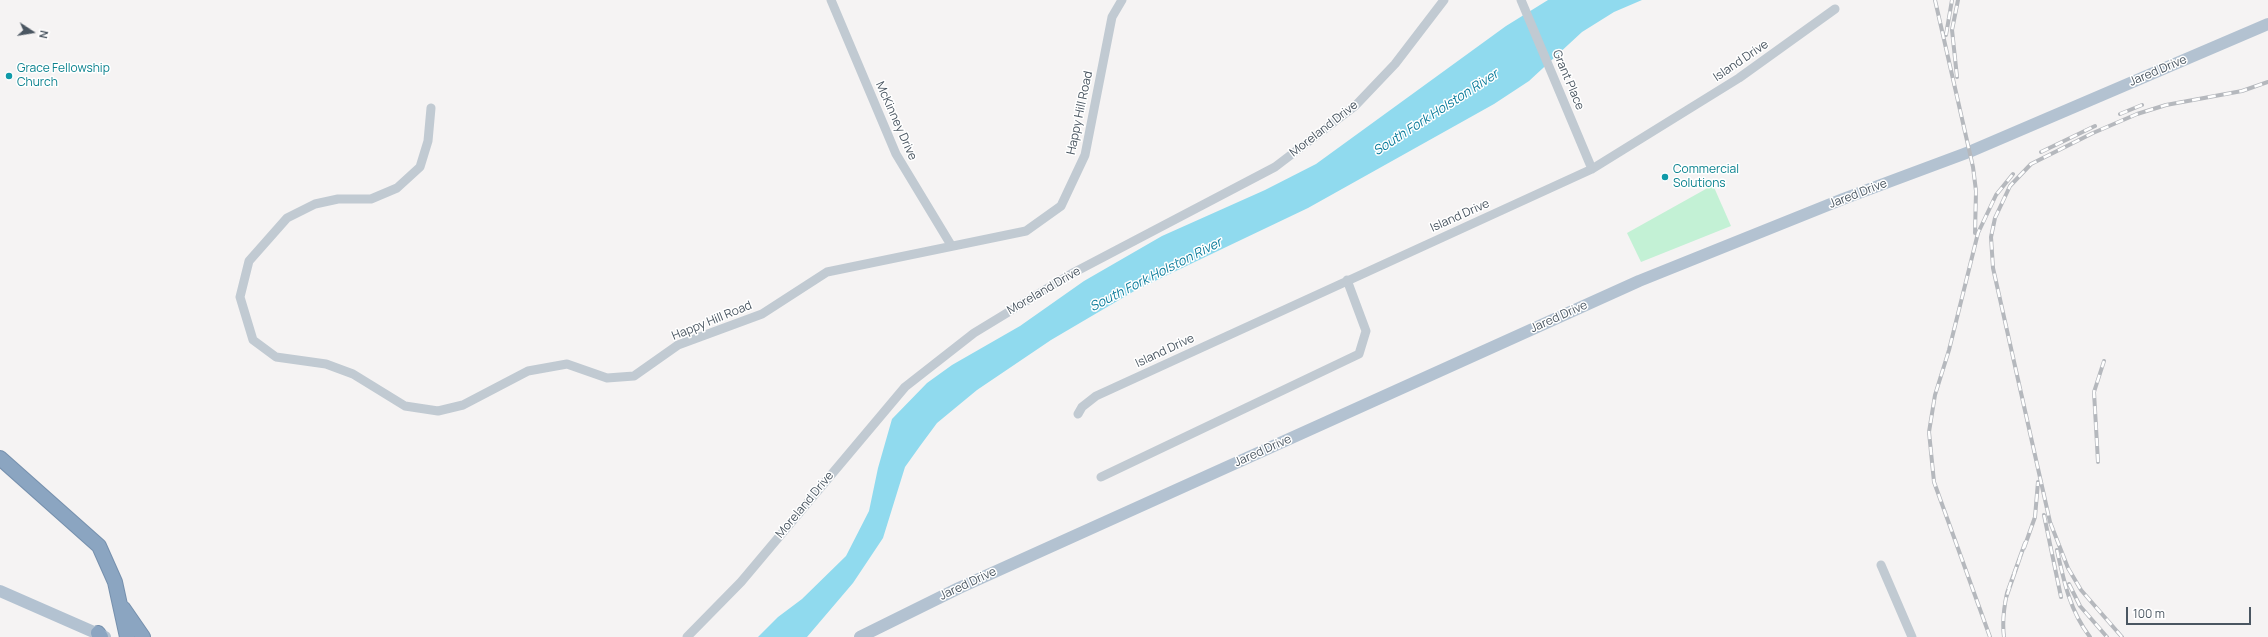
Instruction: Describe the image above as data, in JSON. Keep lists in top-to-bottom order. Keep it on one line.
{"streets":{"main road":["Jared Drive"],"street":["Island Drive","Grant Place","Happy Hill Road","McKinney Drive","Moreland Drive"]},"crossings":[["Island Drive","Grant Place"],["Happy Hill Road","McKinney Drive"]],"water":["South Fork Holston River"],"places":["Grace Fellowship Church","Commercial Solutions"],"scale_bar":"100 m","north":"right"}
